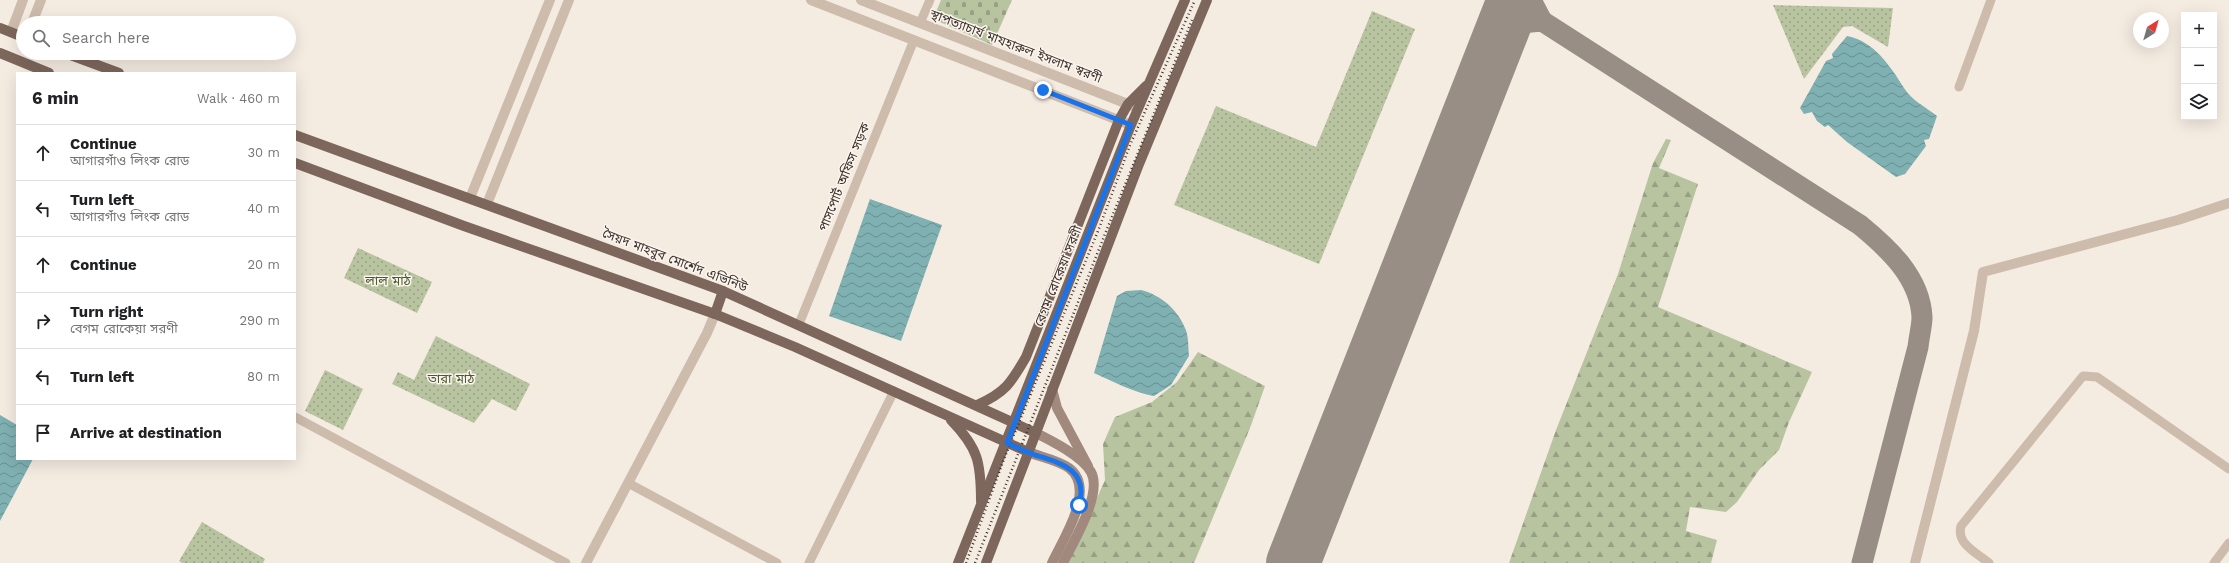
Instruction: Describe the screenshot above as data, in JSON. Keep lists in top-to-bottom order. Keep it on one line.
{"streets":{"main road":["সৈয়দ মাহবুব মোর্শেদ এভিনিউ","বেগম রোকেয়া সরণী"],"street":["স্থাপত্যাচার্য মাযহারুল ইসলাম স্বরণী","পাসপোর্ট অফিস সড়ক"]},"crossings":[["স্থাপত্যাচার্য মাযহারুল ইসলাম স্বরণী","বেগম রোকেয়া সরণী"],["পাসপোর্ট অফিস সড়ক","সৈয়দ মাহবুব মোর্শেদ এভিনিউ"],["সৈয়দ মাহবুব মোর্শেদ এভিনিউ","বেগম রোকেয়া সরণী"]],"parks":["লাল মাঠ","তারা মাঠ"],"north":"top right","page":{"map_buttons":["+","−"],"search":"Search here","heading":["6 min","Walk · 460 m"],"list":[["Continue","আগারগাঁও লিংক রোড","30 m"],["Turn left","আগারগাঁও লিংক রোড","40 m"],["Continue","20 m"],["Turn right","বেগম রোকেয়া সরণী","290 m"],["Turn left","80 m"],"Arrive at destination"]}}
